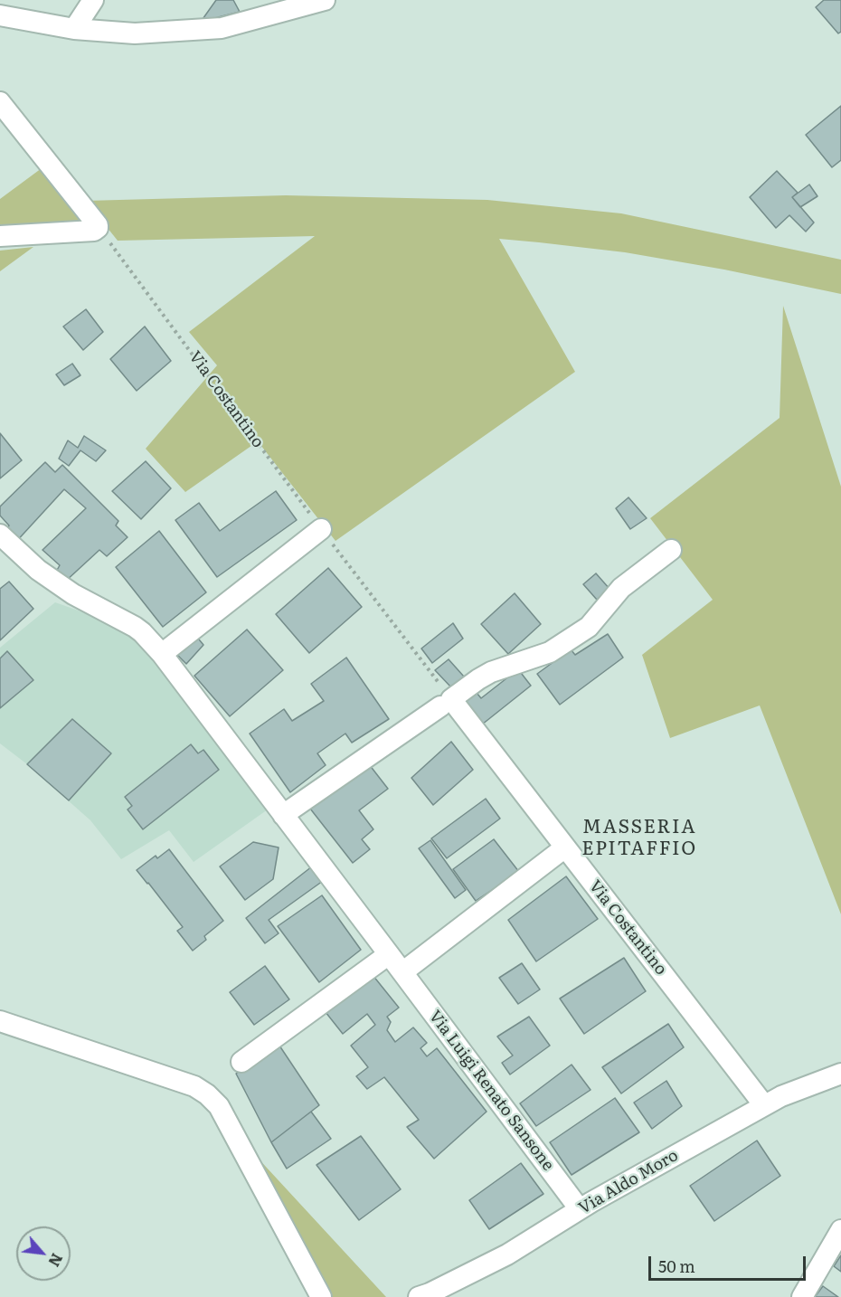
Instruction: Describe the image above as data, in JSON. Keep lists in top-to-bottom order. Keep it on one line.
{"streets":{"street":["Via Costantino","Via Luigi Renato Sansone","Via Aldo Moro"]},"crossings":[["Via Costantino","Via Aldo Moro"],["Via Luigi Renato Sansone","Via Aldo Moro"]],"districts":["MASSERIA EPITAFFIO"],"scale_bar":"50 m","north":"bottom right"}
